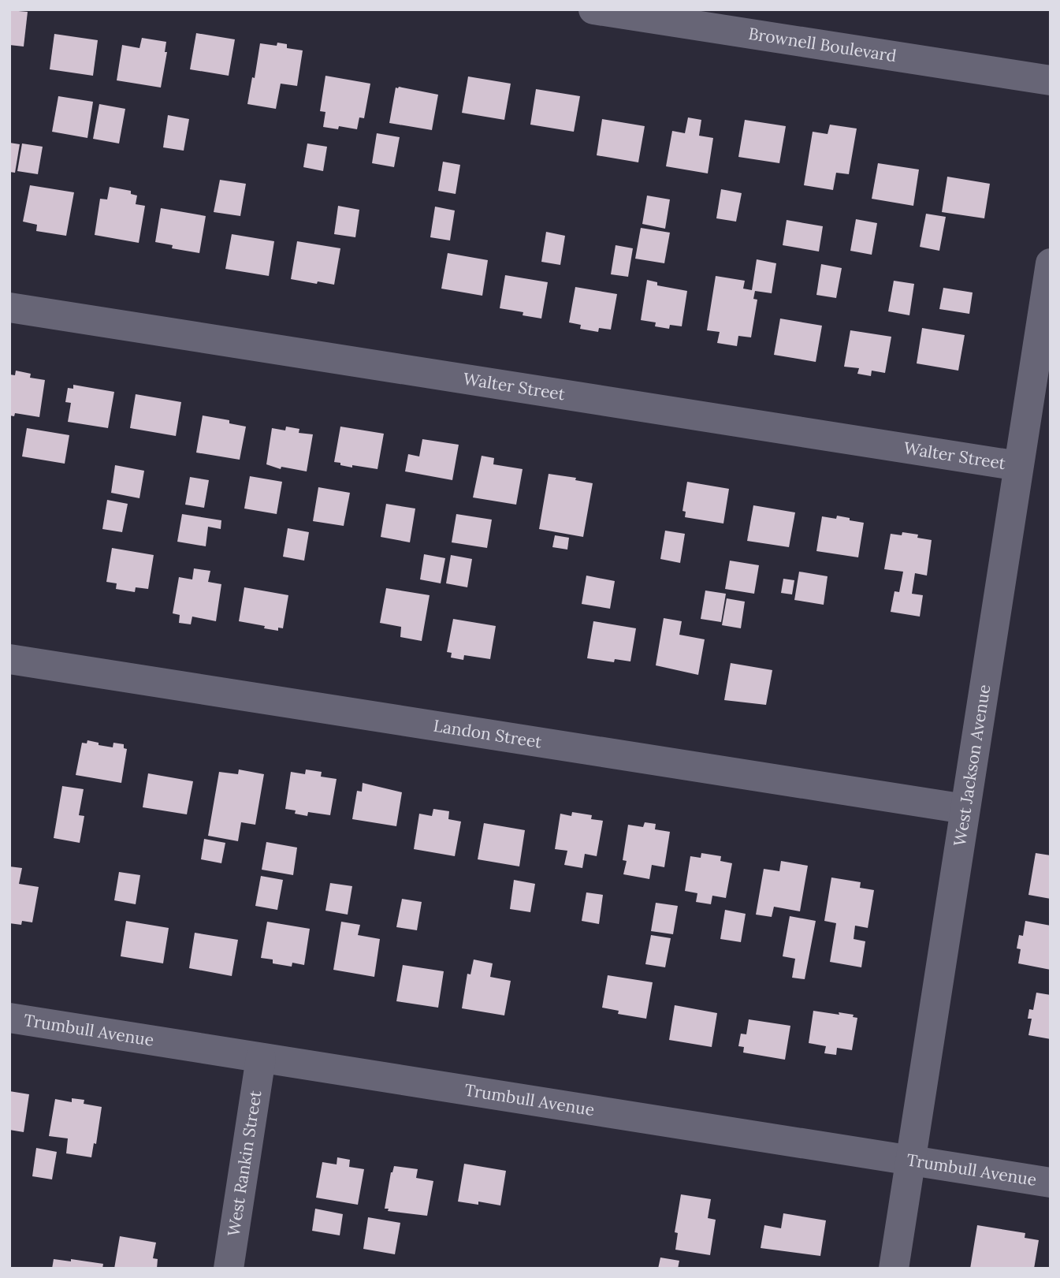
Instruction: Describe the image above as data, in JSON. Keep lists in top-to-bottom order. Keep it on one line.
{"streets":{"street":["Brownell Boulevard","Walter Street","Landon Street","West Jackson Avenue","Trumbull Avenue","West Rankin Street"]},"crossings":[["Walter Street","West Jackson Avenue"],["Landon Street","West Jackson Avenue"],["West Jackson Avenue","Trumbull Avenue"],["Trumbull Avenue","West Rankin Street"]]}
